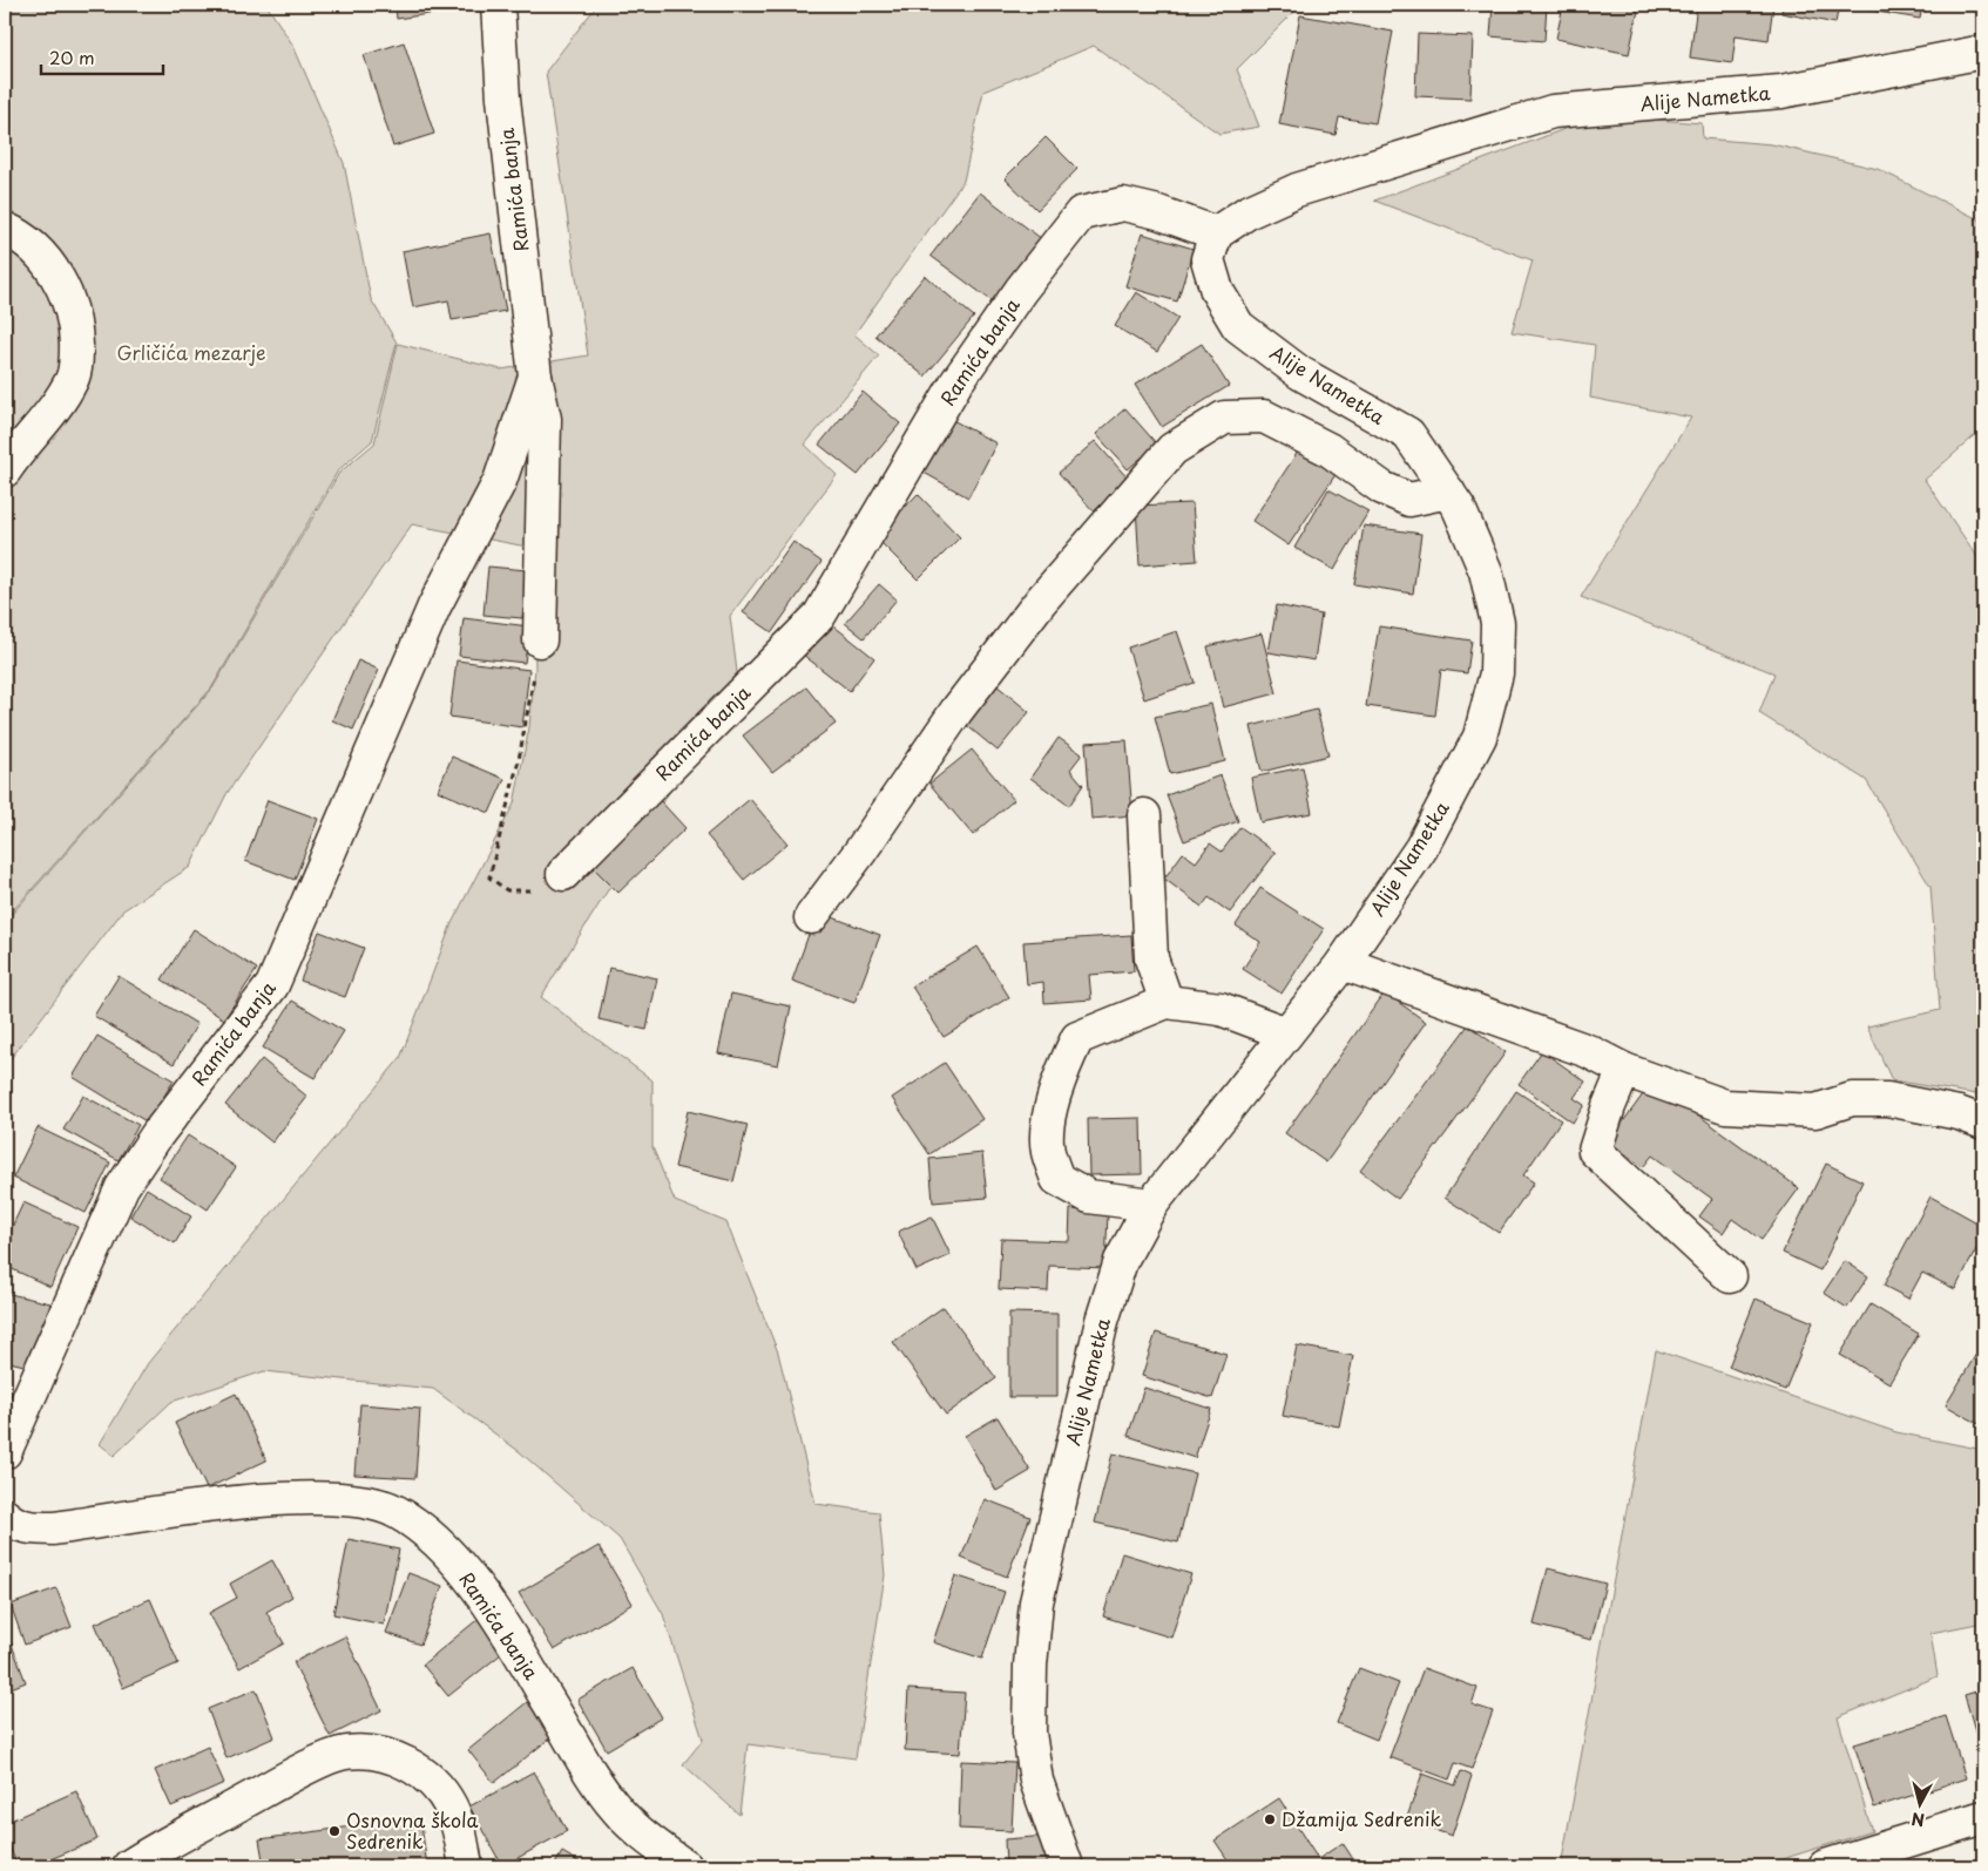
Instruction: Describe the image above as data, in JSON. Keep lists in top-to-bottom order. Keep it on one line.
{"streets":{"street":["Alije Nametka","Ramića banja"]},"crossings":[["Alije Nametka","Ramića banja"]],"parks":["Grličića mezarje"],"places":["Džamija Sedrenik","Osnovna škola Sedrenik"],"scale_bar":"20 m","north":"bottom"}
